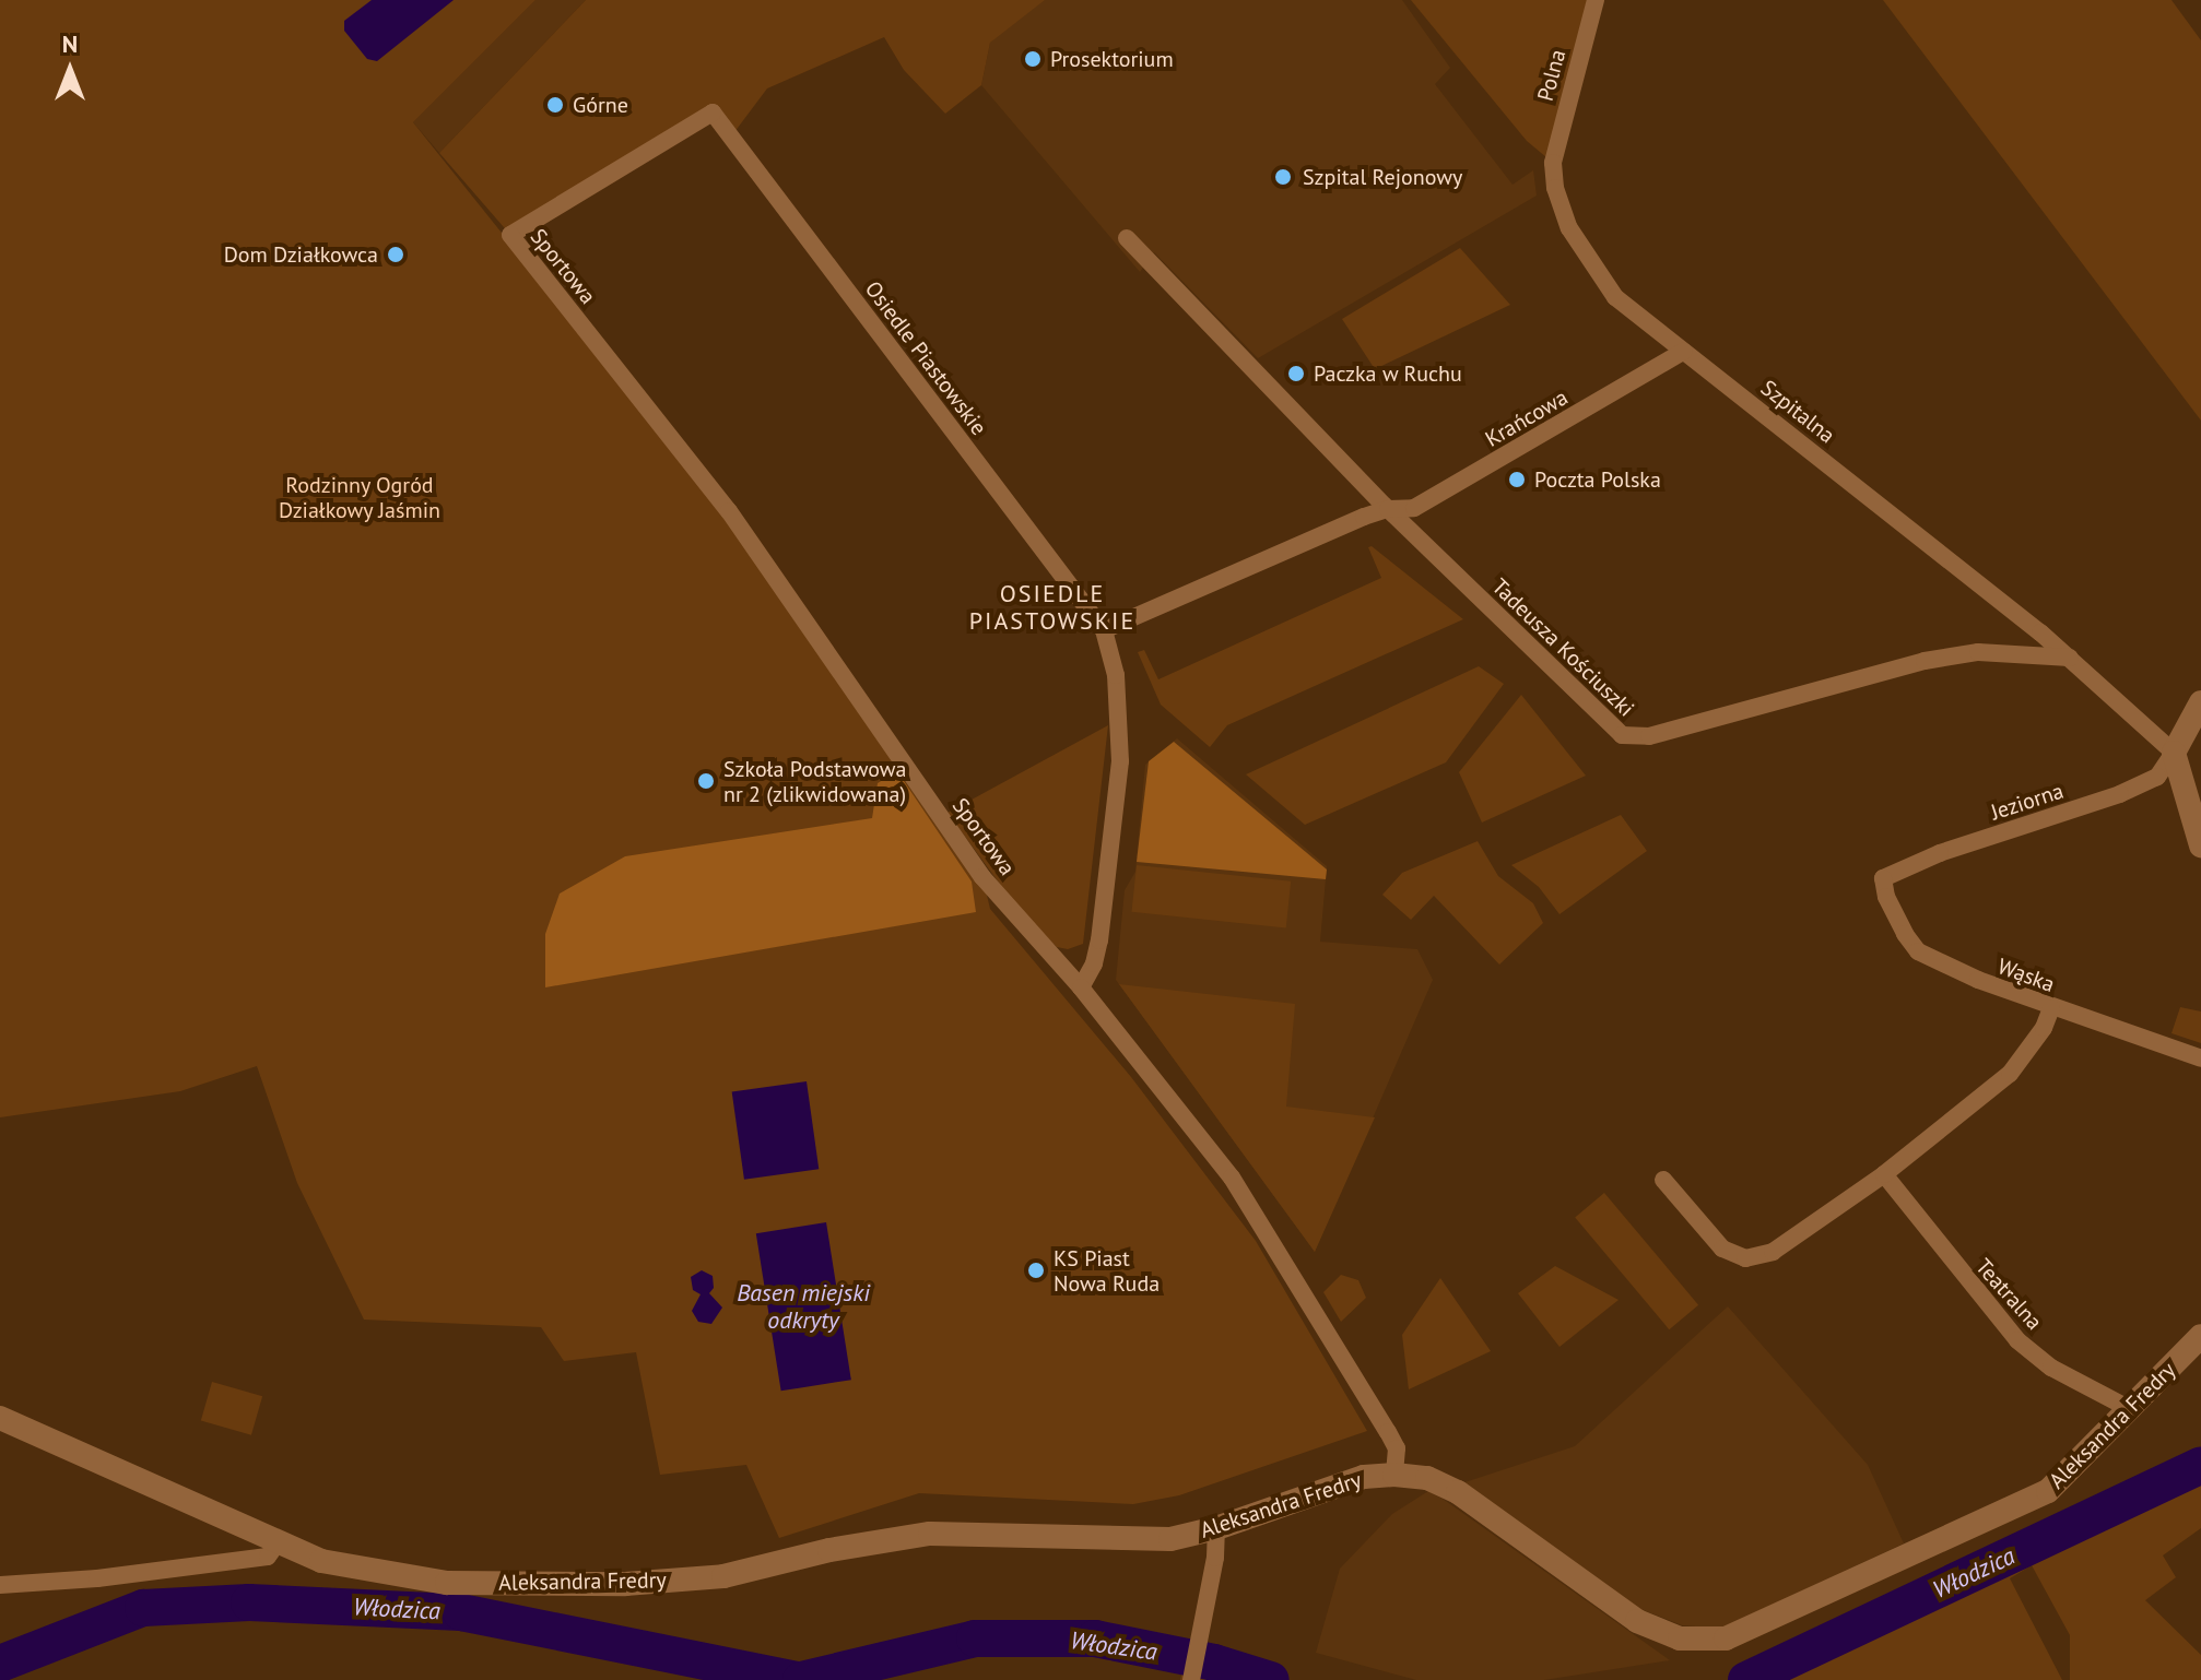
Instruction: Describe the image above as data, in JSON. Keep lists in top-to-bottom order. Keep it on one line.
{"streets":{"street":["Polna","Sportowa","Osiedle Piastowskie","Szpitalna","Krańcowa","Tadeusza Kościuszki","Jeziorna","Wąska","Teatralna","Aleksandra Fredry"]},"crossings":[["Polna","Szpitalna"],["Sportowa","Osiedle Piastowskie"],["Sportowa","Aleksandra Fredry"],["Szpitalna","Krańcowa"],["Szpitalna","Tadeusza Kościuszki"],["Krańcowa","Tadeusza Kościuszki"],["Jeziorna","Wąska"],["Teatralna","Aleksandra Fredry"]],"districts":["OSIEDLE PIASTOWSKIE"],"water":["Basen miejski odkryty","Włodzica"],"parks":["Rodzinny Ogród Działkowy Jaśmin"],"places":["Prosektorium","Górne","Szpital Rejonowy","Dom Działkowca","Paczka w Ruchu","Poczta Polska","Szkoła Podstawowa nr 2 (zlikwidowana)","KS Piast Nowa Ruda"],"north":"top"}
